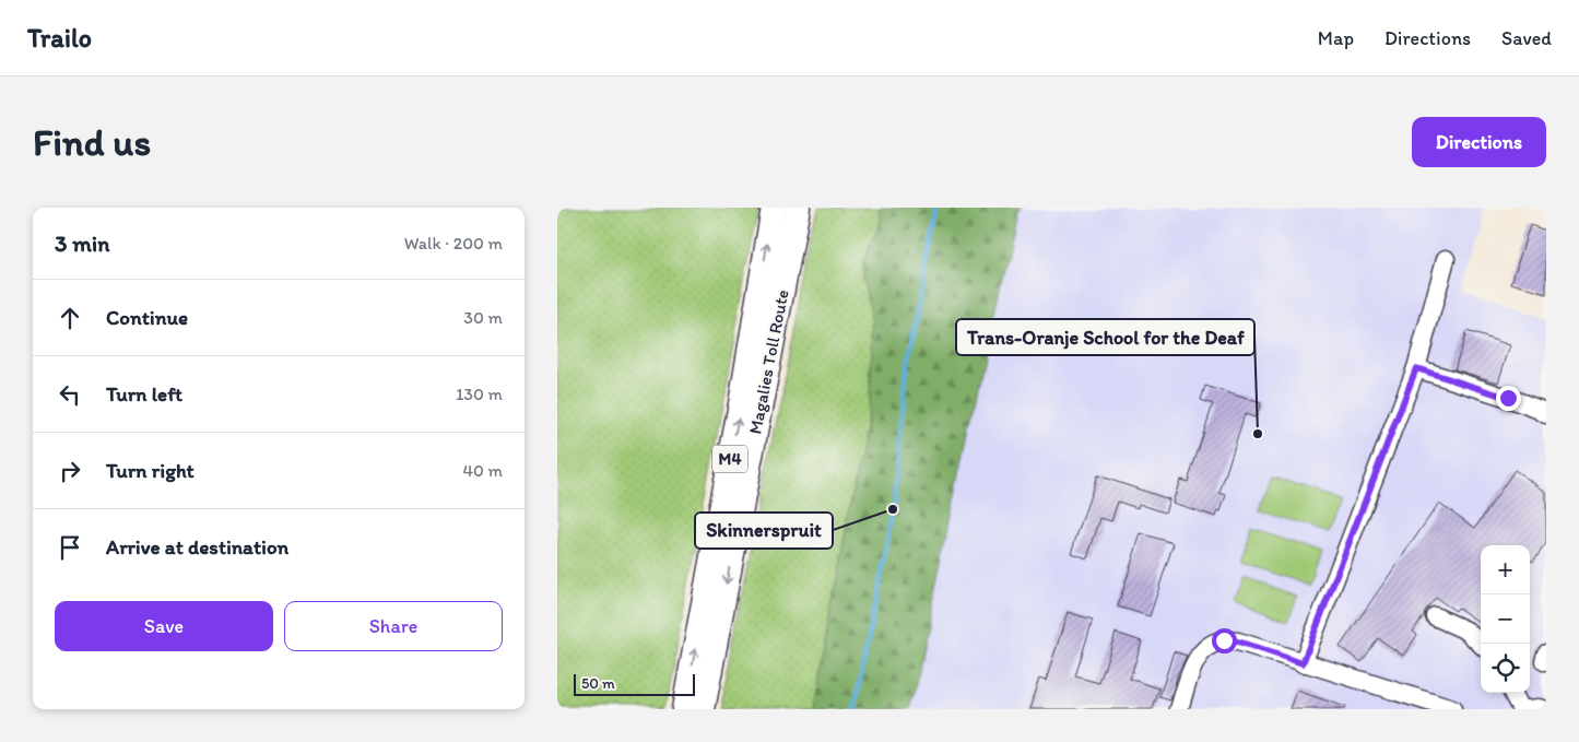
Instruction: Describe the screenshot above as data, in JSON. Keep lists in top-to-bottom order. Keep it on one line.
{"streets":{"highway":["Magalies Toll Route","M4"]},"places":["Trans-Oranje School for the Deaf","Skinnerspruit"],"scale_bar":"50 m","page":{"header":"Trailo","nav":["Map","Directions","Saved"],"buttons":["Directions",["Save","Share"]],"title":"Find us","heading":["3 min","Walk · 200 m"],"list":[["Continue","30 m"],["Turn left","130 m"],["Turn right","40 m"],"Arrive at destination"],"map_buttons":["+","−"],"scale":"50 m"}}
